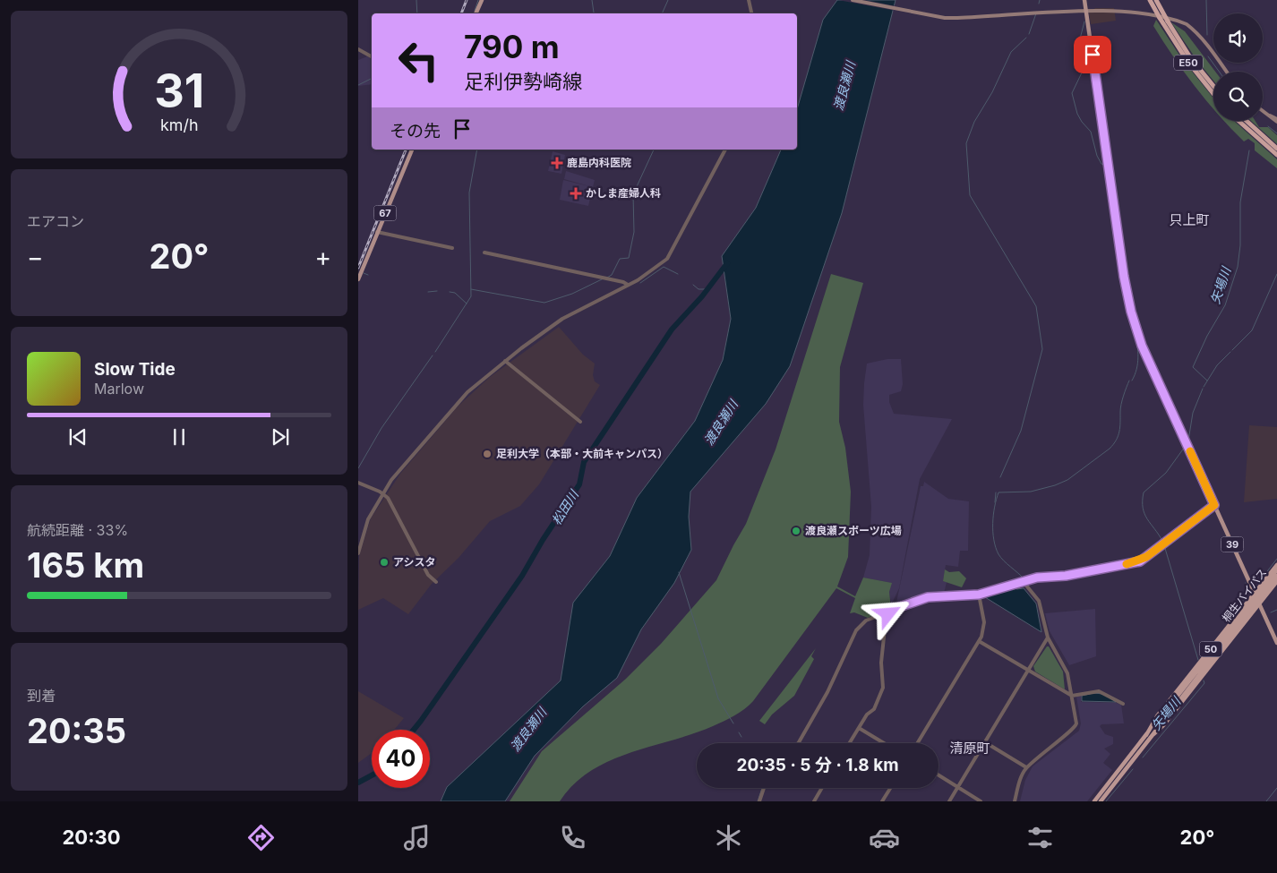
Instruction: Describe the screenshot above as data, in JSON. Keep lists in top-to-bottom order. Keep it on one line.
{"streets":{"highway":["E50","桐生バイパス","50"],"main road":["67","39"]},"crossings":[["39","50"],["桐生バイパス","50"]],"districts":["只上町","清原町"],"water":["渡良瀬川","矢場川","松田川"],"places":{"health":["鹿島内科医院","かしま産婦人科"],"other":["足利大学（本部・大前キャンパス）","渡良瀬スポーツ広場","アシスタ"]},"page":{"turn":["790 m","足利伊勢崎線"],"then":"その先","tile":["エアコン",["航続距離 · 33%","165 km"],["到着","20:35"]],"heat":["−","20°","+"],"song":["Slow Tide","Marlow"],"limit":"40","trip":"20:35 · 5 分 · 1.8 km","tabs":["20:30","20°"],"gauge":["31","km/h"]}}
